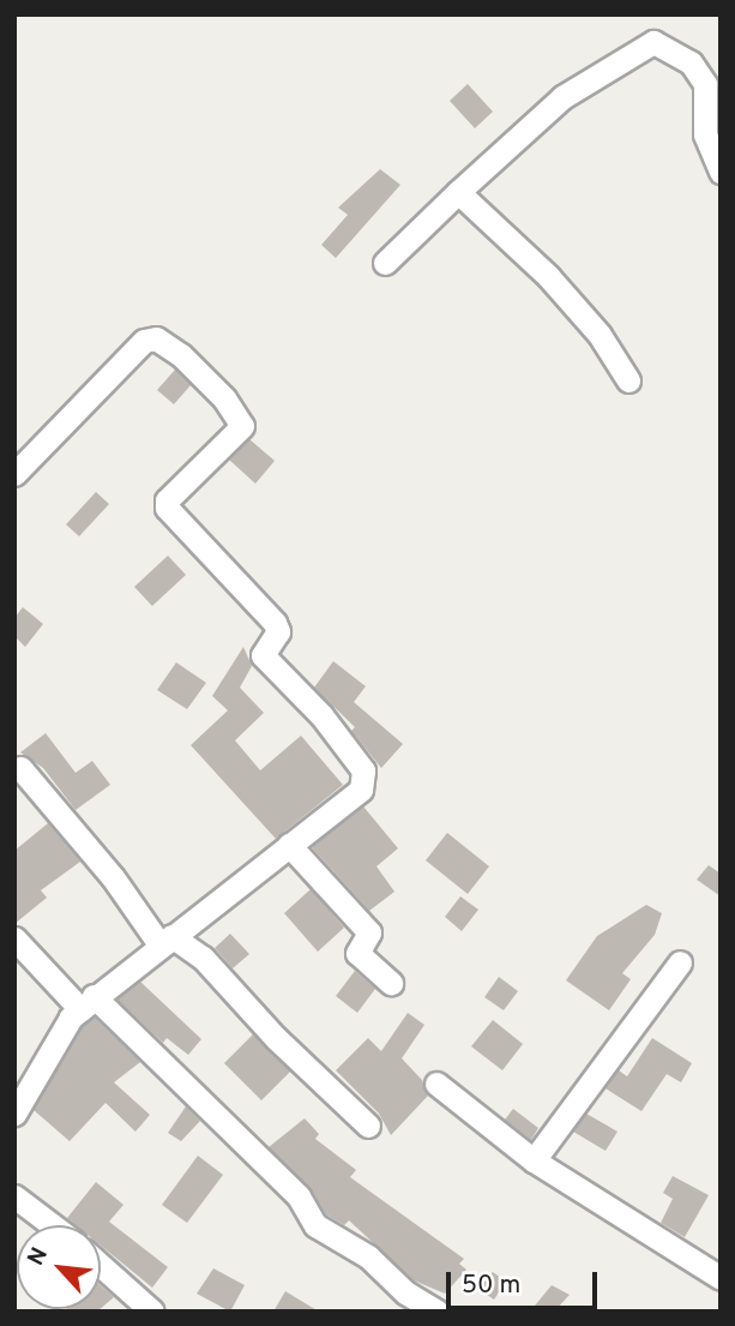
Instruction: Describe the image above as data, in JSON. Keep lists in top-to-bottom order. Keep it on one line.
{"scale_bar":"50 m","north":"top left"}
